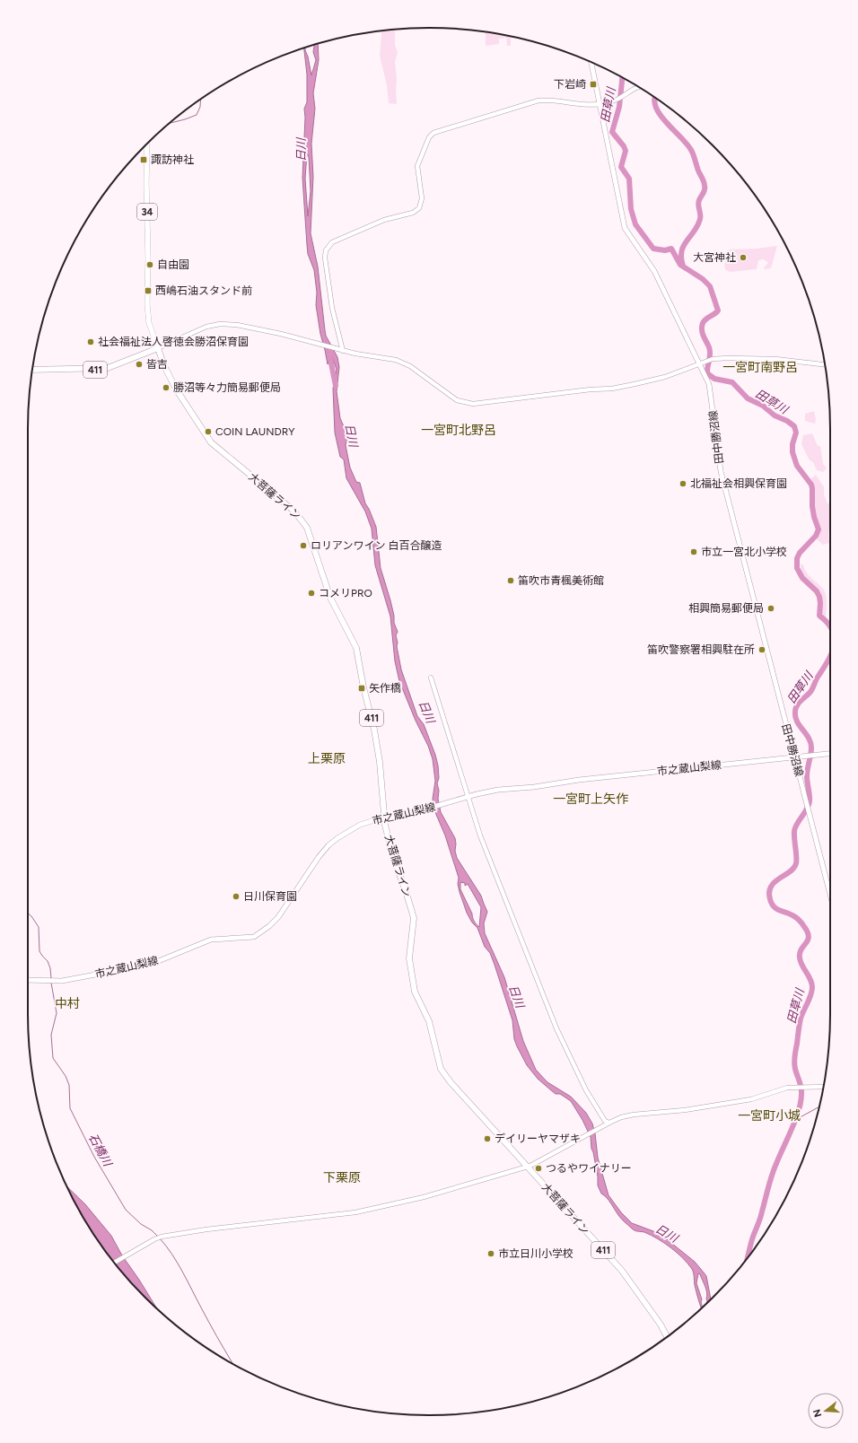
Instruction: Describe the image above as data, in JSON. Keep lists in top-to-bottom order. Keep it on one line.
{"streets":{"highway":["411","大菩薩ライン"],"main road":["34","田中勝沼線","市之蔵山梨線"]},"crossings":[["34","411"],["34","大菩薩ライン"],["411","大菩薩ライン"],["田中勝沼線","市之蔵山梨線"],["大菩薩ライン","市之蔵山梨線"]],"districts":["一宮町南野呂","一宮町北野呂","上栗原","一宮町上矢作","中村","一宮町小城","下栗原"],"water":["田草川","日川","石橋川"],"places":{"transit":["下岩崎","諏訪神社","西嶋石油スタンド前","矢作橋"],"other":["大宮神社","自由園","社会福祉法人啓徳会勝沼保育園","皆吉","勝沼等々力簡易郵便局","COIN LAUNDRY","北福祉会相興保育園","ロリアンワイン 白百合醸造","市立一宮北小学校","笛吹市青楓美術館","コメリPRO","相興簡易郵便局","笛吹警察署相興駐在所","日川保育園","デイリーヤマザキ","つるやワイナリー","市立日川小学校"]},"north":"left"}
